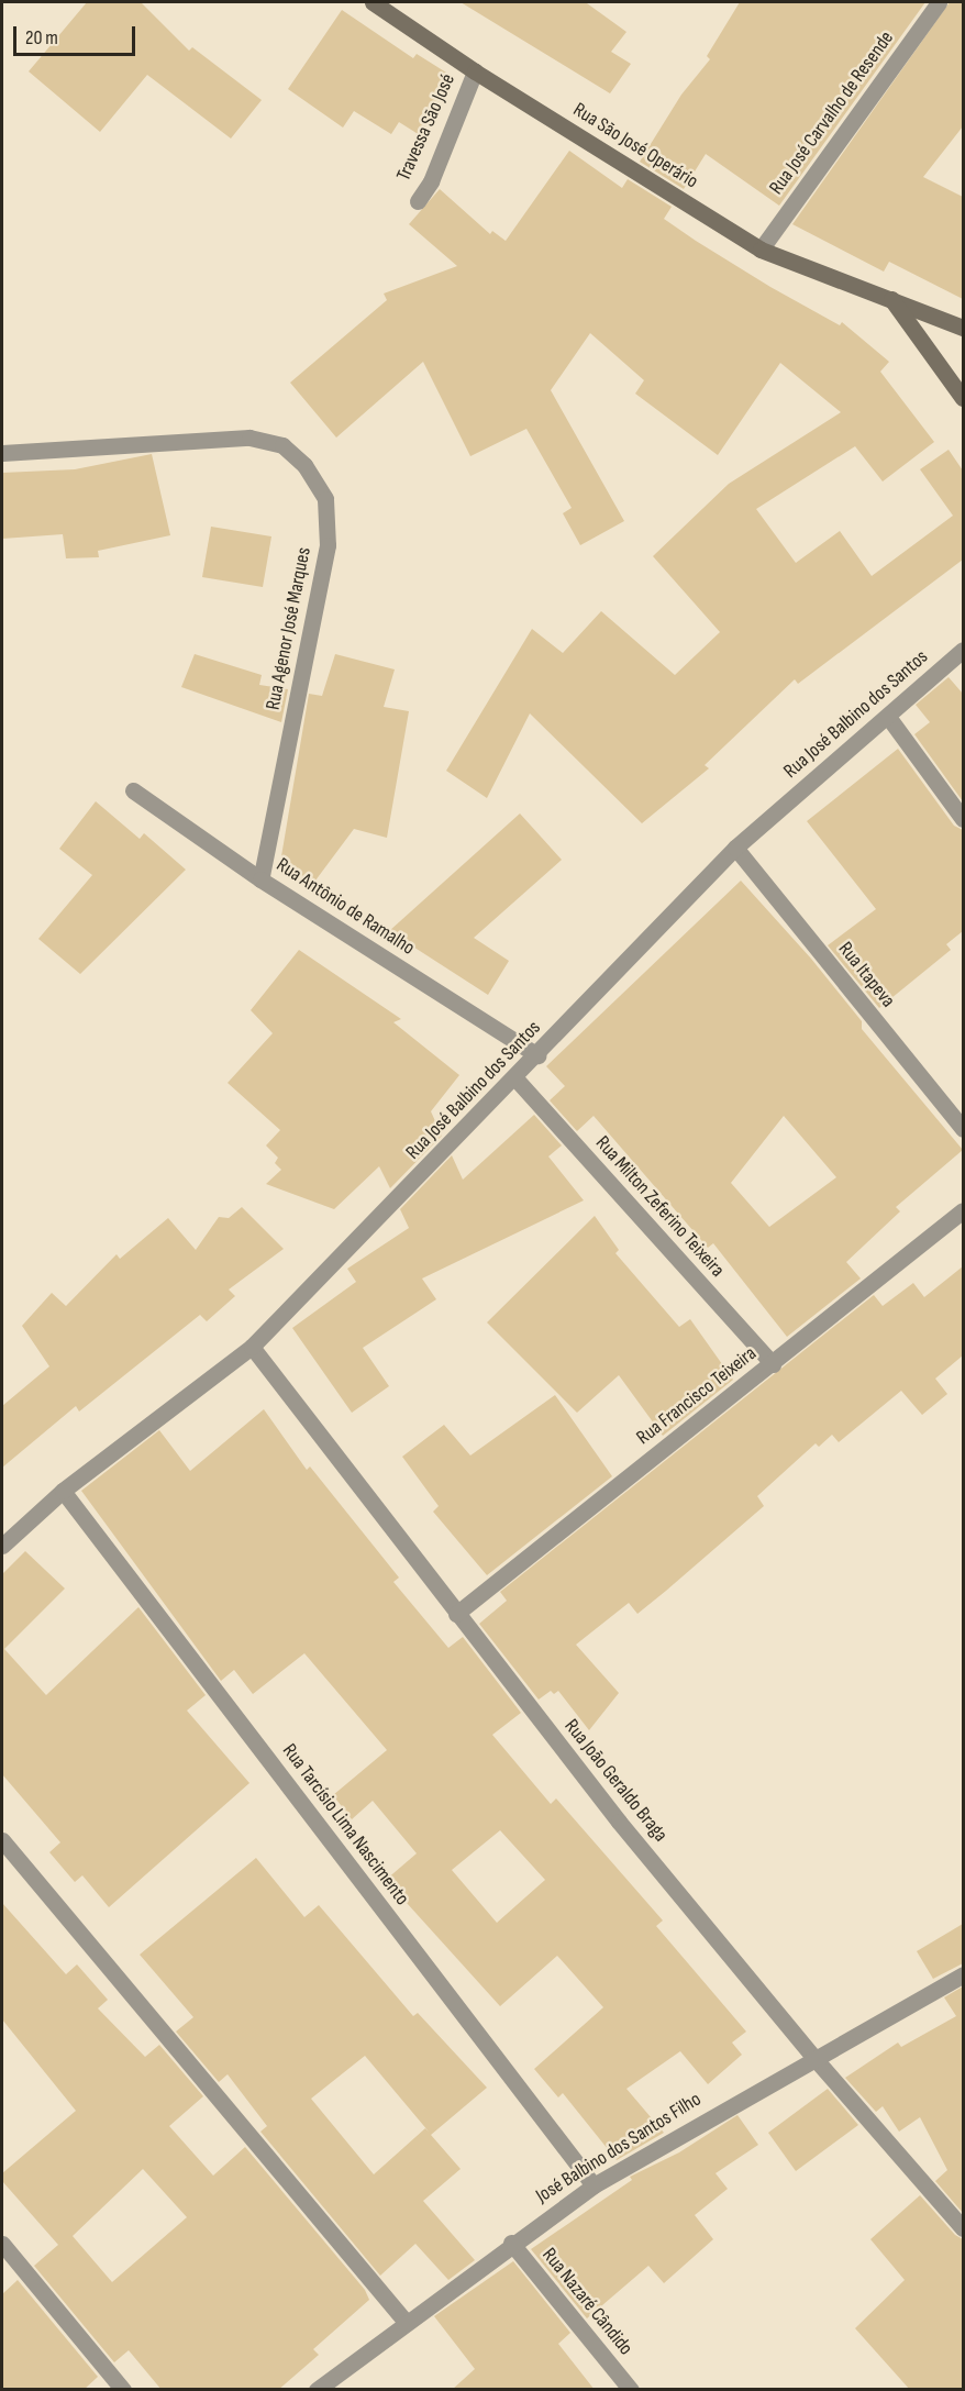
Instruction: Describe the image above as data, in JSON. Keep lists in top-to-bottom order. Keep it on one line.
{"streets":{"street":["Rua José Carvalho de Resende","Travessa São José","Rua São José Operário","Rua Agenor José Marques","Rua José Balbino dos Santos","Rua Antônio de Ramalho","Rua Itapeva","Rua Milton Zeferino Teixeira","Rua Francisco Teixeira","Rua João Geraldo Braga","Rua Tarcísio Lima Nascimento","José Balbino dos Santos Filho","Rua Nazaré Cândido"]},"crossings":[["Rua José Carvalho de Resende","Rua São José Operário"],["Travessa São José","Rua São José Operário"],["Rua Agenor José Marques","Rua Antônio de Ramalho"],["Rua José Balbino dos Santos","Rua Antônio de Ramalho"],["Rua José Balbino dos Santos","Rua Itapeva"],["Rua José Balbino dos Santos","Rua Milton Zeferino Teixeira"],["Rua José Balbino dos Santos","Rua João Geraldo Braga"],["Rua José Balbino dos Santos","Rua Tarcísio Lima Nascimento"],["Rua Milton Zeferino Teixeira","Rua Francisco Teixeira"],["Rua Francisco Teixeira","Rua João Geraldo Braga"],["Rua João Geraldo Braga","José Balbino dos Santos Filho"],["Rua Tarcísio Lima Nascimento","José Balbino dos Santos Filho"],["José Balbino dos Santos Filho","Rua Nazaré Cândido"]],"scale_bar":"20 m"}
